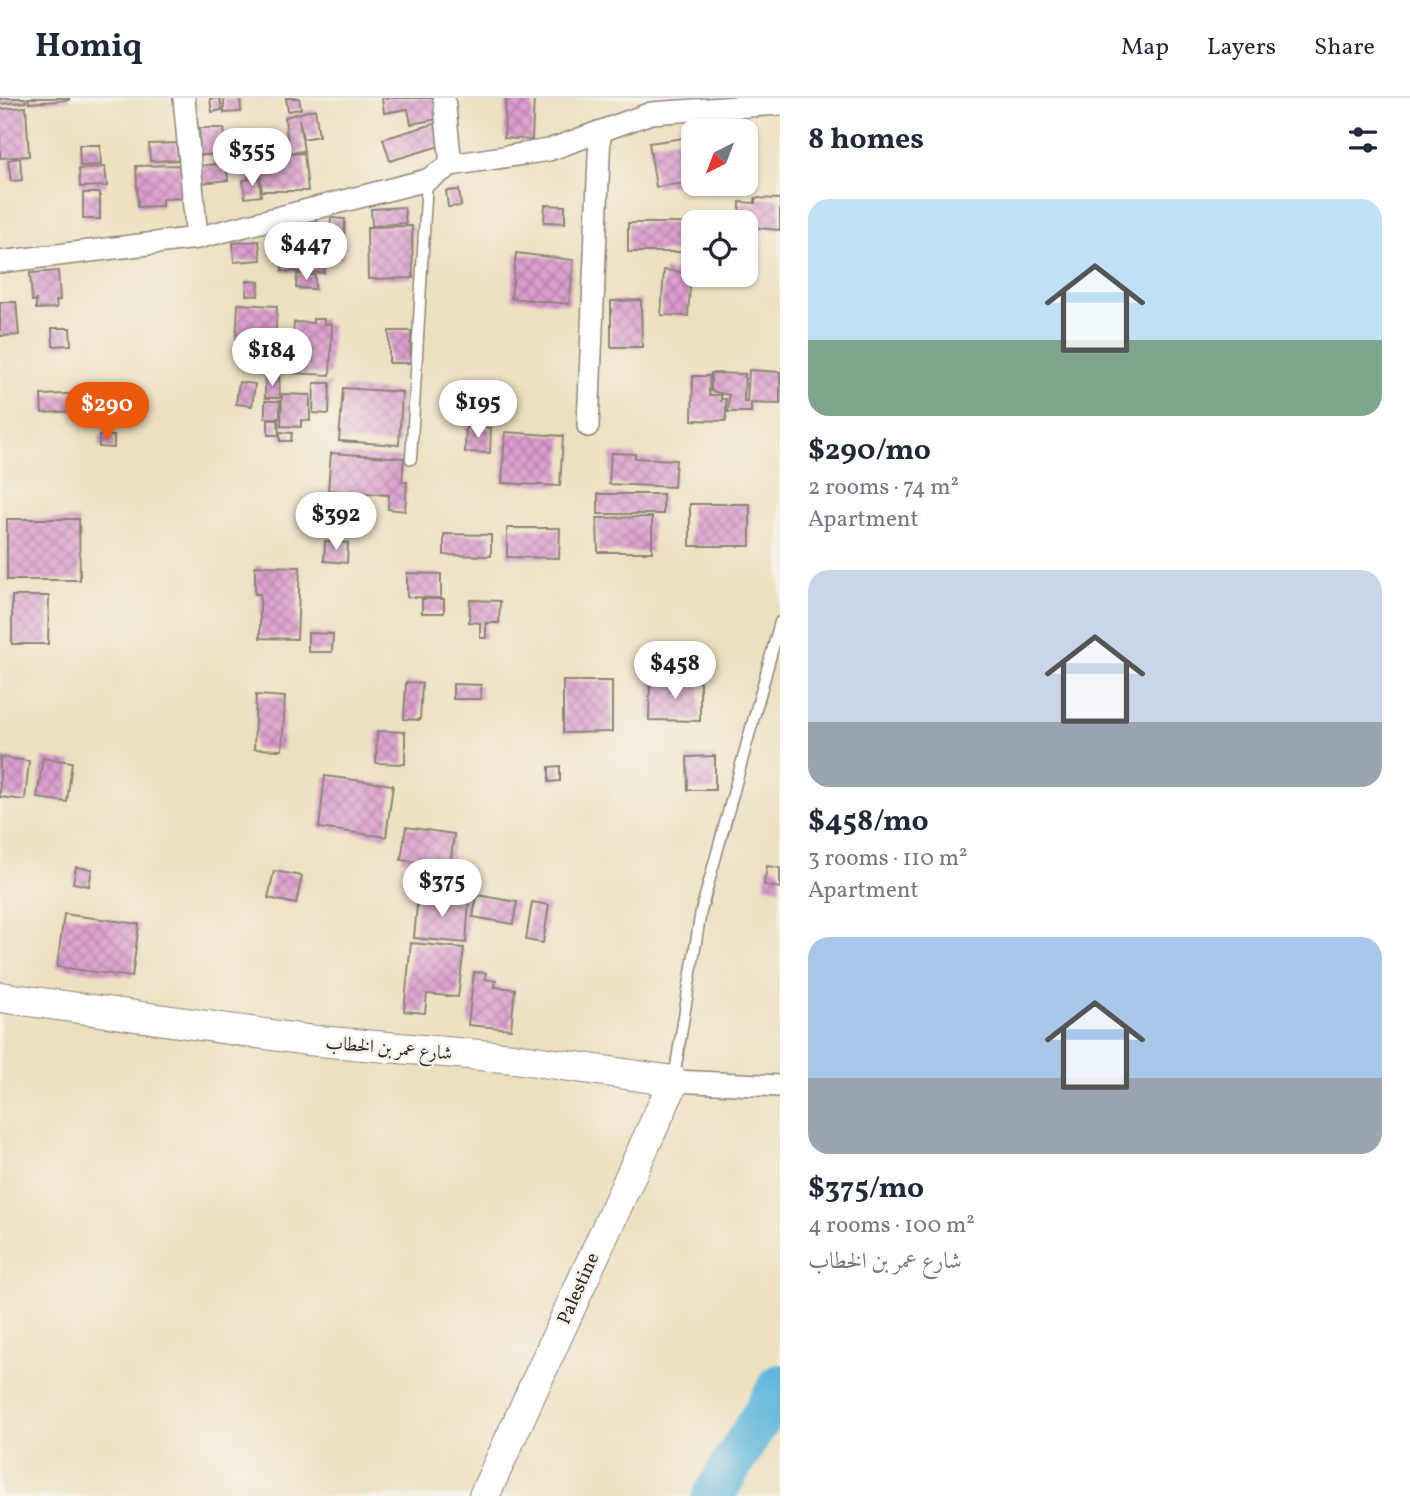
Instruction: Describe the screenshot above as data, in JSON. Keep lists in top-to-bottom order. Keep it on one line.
{"streets":{"street":["شارع عمر بن الخطاب","Palestine"]},"crossings":[["شارع عمر بن الخطاب","Palestine"]],"north":"bottom left","page":{"header":"Homiq","nav":["Map","Layers","Share"],"heading":"8 homes","price":["$355","$447","$184","$195","$290","$392","$458","$375"],"list":[{"name":"$290/mo","note":"2 rooms · 74 m² · Apartment"},{"name":"$458/mo","note":"3 rooms · 110 m² · Apartment"},{"name":"$375/mo","note":"4 rooms · 100 m² · شارع عمر بن الخطاب"}]}}
